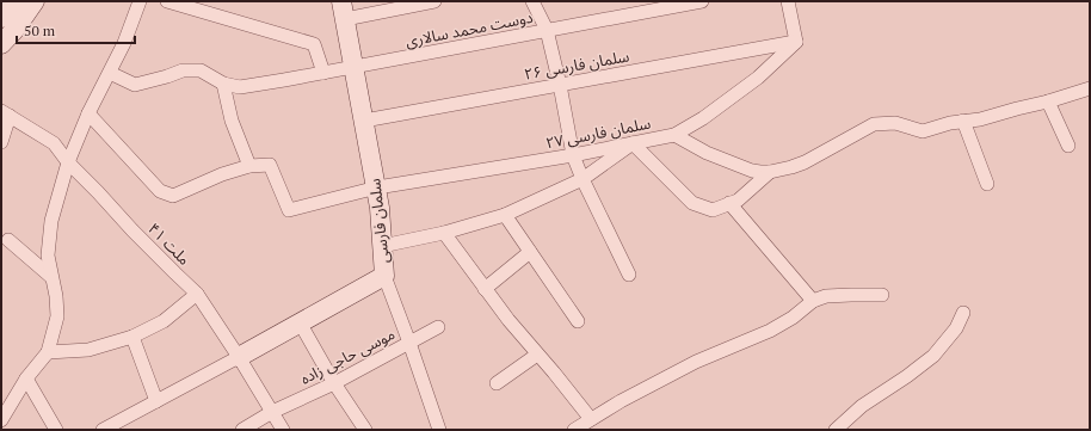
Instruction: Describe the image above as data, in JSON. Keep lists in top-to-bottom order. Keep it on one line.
{"streets":{"street":["دوست محمد سالاری","سلمان فارسی ۲۶","سلمان فارسی ۲۷","سلمان فارسی","ملت ۴۱","موسی حاجی زاده"]},"crossings":[["دوست محمد سالاری","سلمان فارسی"],["سلمان فارسی ۲۶","سلمان فارسی ۲۷"],["سلمان فارسی ۲۶","سلمان فارسی"],["سلمان فارسی ۲۷","سلمان فارسی"],["سلمان فارسی","ملت ۴۱"],["ملت ۴۱","موسی حاجی زاده"]],"scale_bar":"50 m"}
